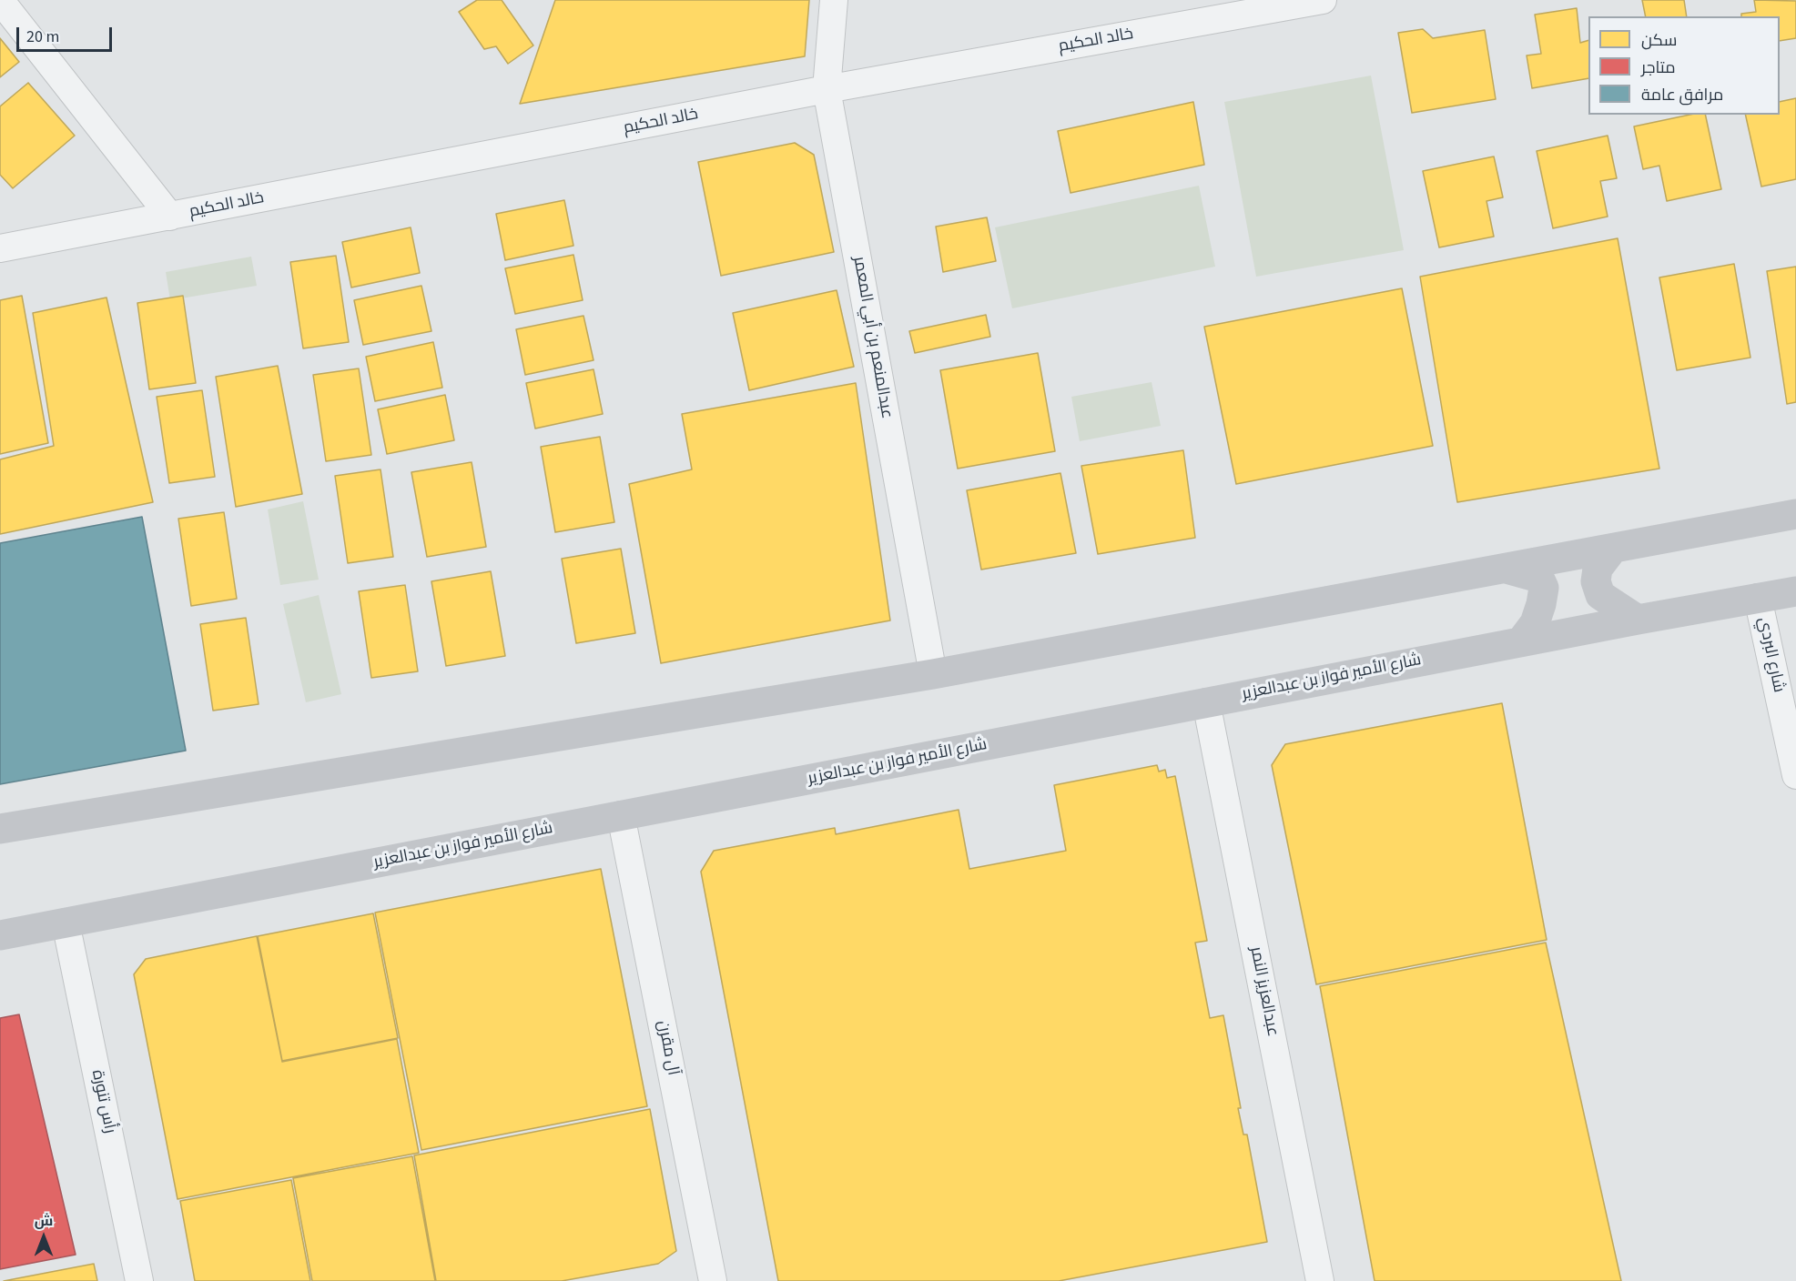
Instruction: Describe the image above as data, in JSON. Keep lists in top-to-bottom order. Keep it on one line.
{"streets":{"main road":["شارع الأمير فواز بن عبدالعزير"],"street":["خالد الحكيم","عبدالمنعم بن أبي المعمر","شارع البردي","عبدالعزيز النمر","آل مقرن","رأس تنورة"]},"crossings":[["خالد الحكيم","عبدالمنعم بن أبي المعمر"],["شارع البردي","شارع الأمير فواز بن عبدالعزير"],["شارع الأمير فواز بن عبدالعزير","عبدالعزيز النمر"],["شارع الأمير فواز بن عبدالعزير","آل مقرن"],["شارع الأمير فواز بن عبدالعزير","رأس تنورة"]],"legend":["سكن","متاجر","مرافق عامة"],"scale_bar":"20 m","north":"top"}
